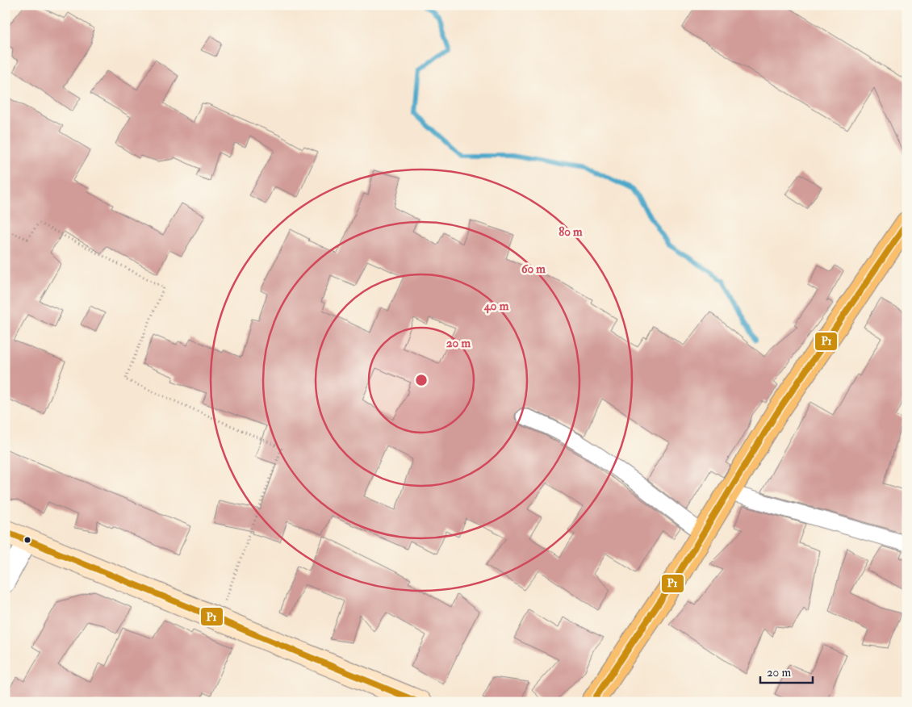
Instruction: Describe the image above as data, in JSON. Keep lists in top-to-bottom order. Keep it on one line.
{"lines":["transit line P1"],"scale_bar":"20 m","rings":["80 m","60 m","40 m","20 m"]}
